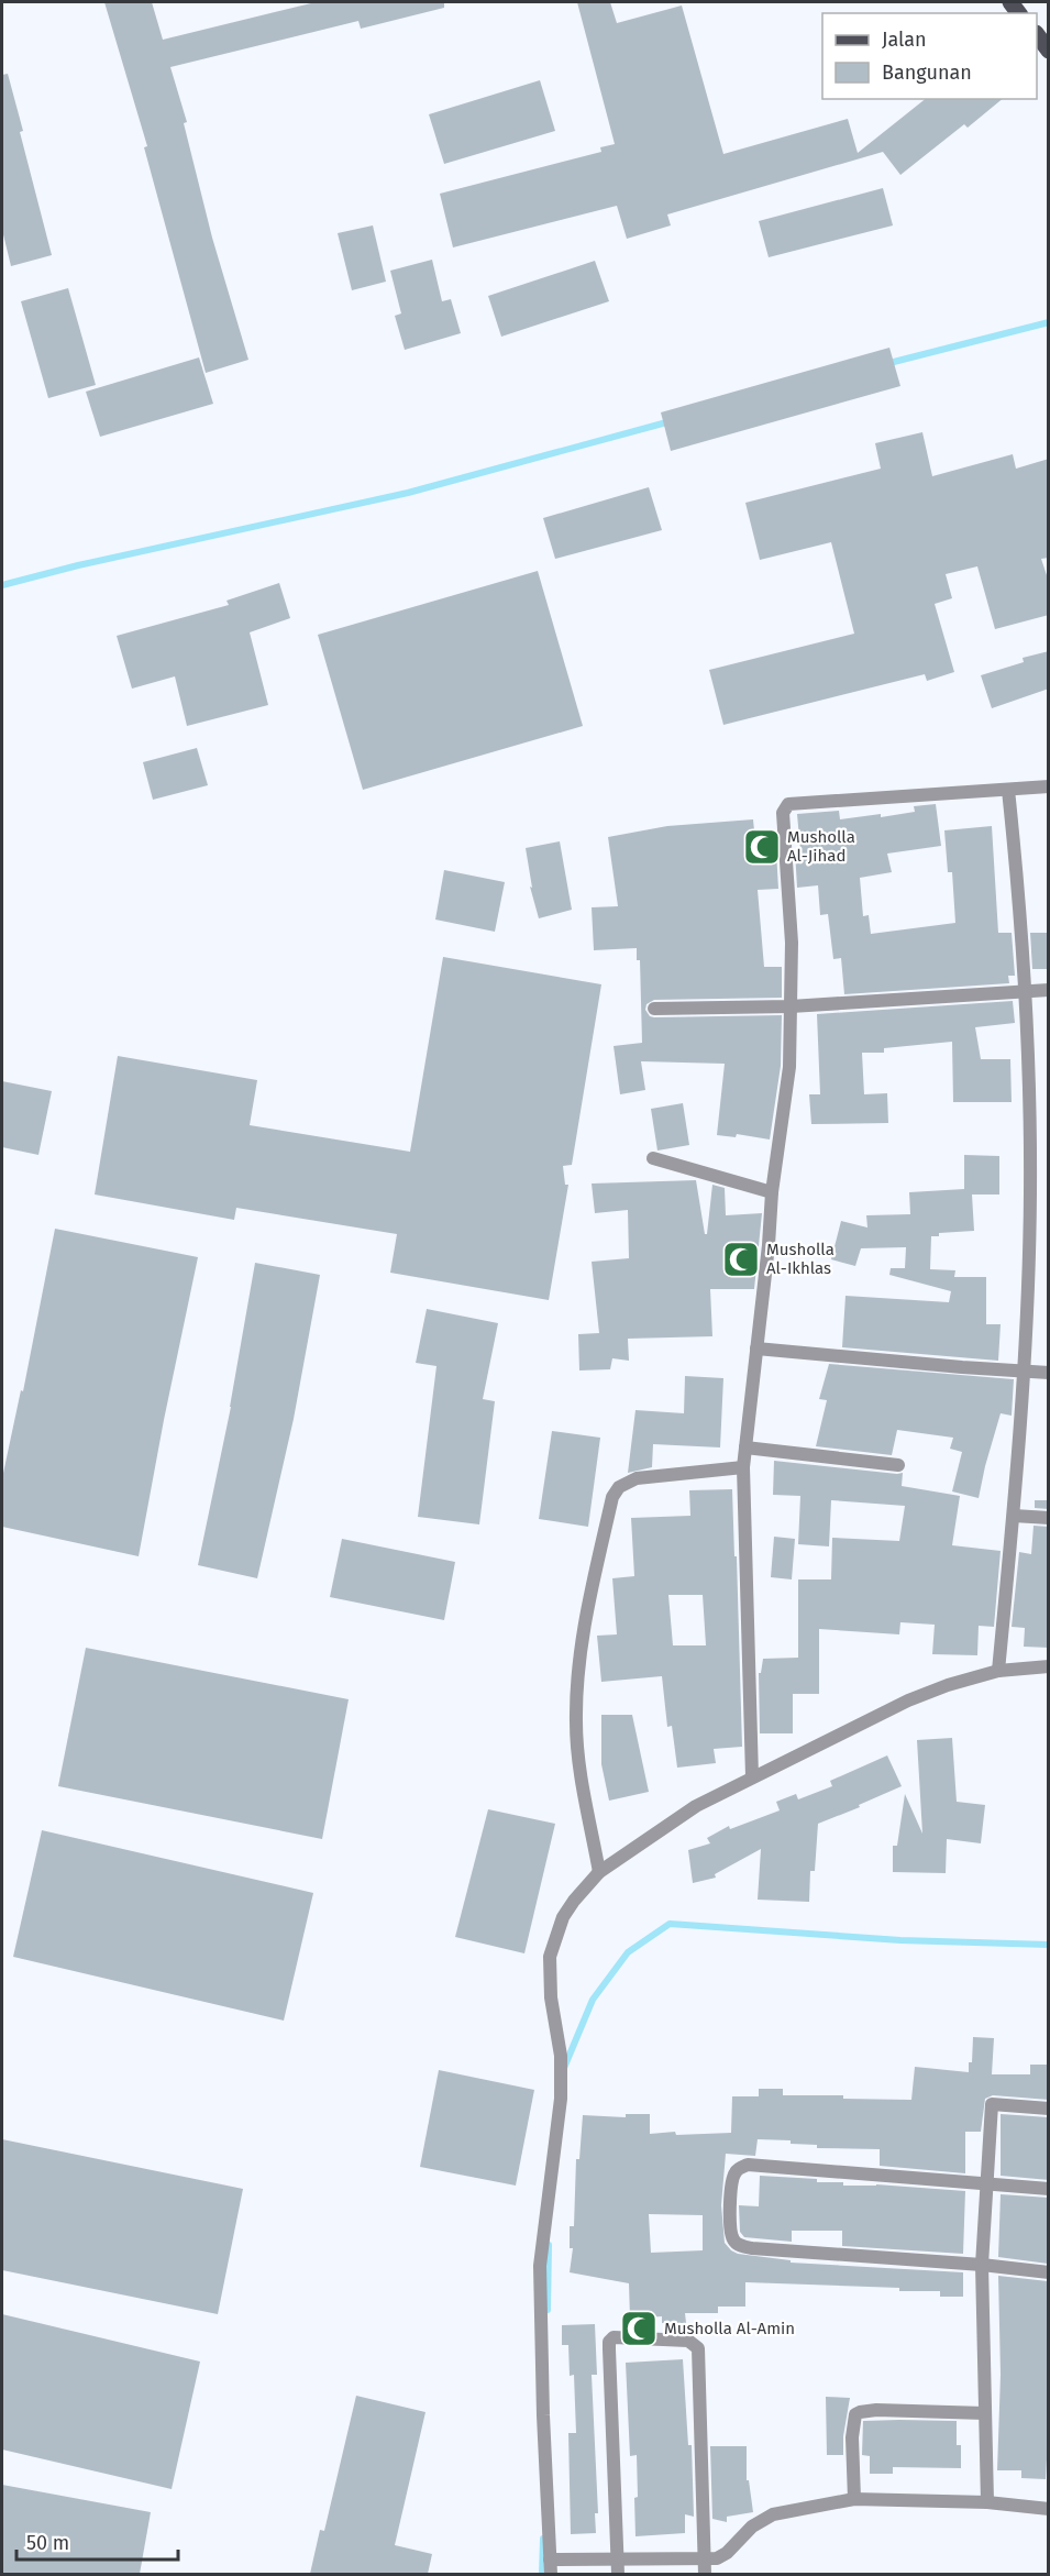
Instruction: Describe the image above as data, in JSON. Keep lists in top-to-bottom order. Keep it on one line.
{"places":{"mosque":["Musholla Al-Jihad","Musholla Al-Ikhlas","Musholla Al-Amin"]},"legend":["Jalan","Bangunan"],"scale_bar":"50 m"}
